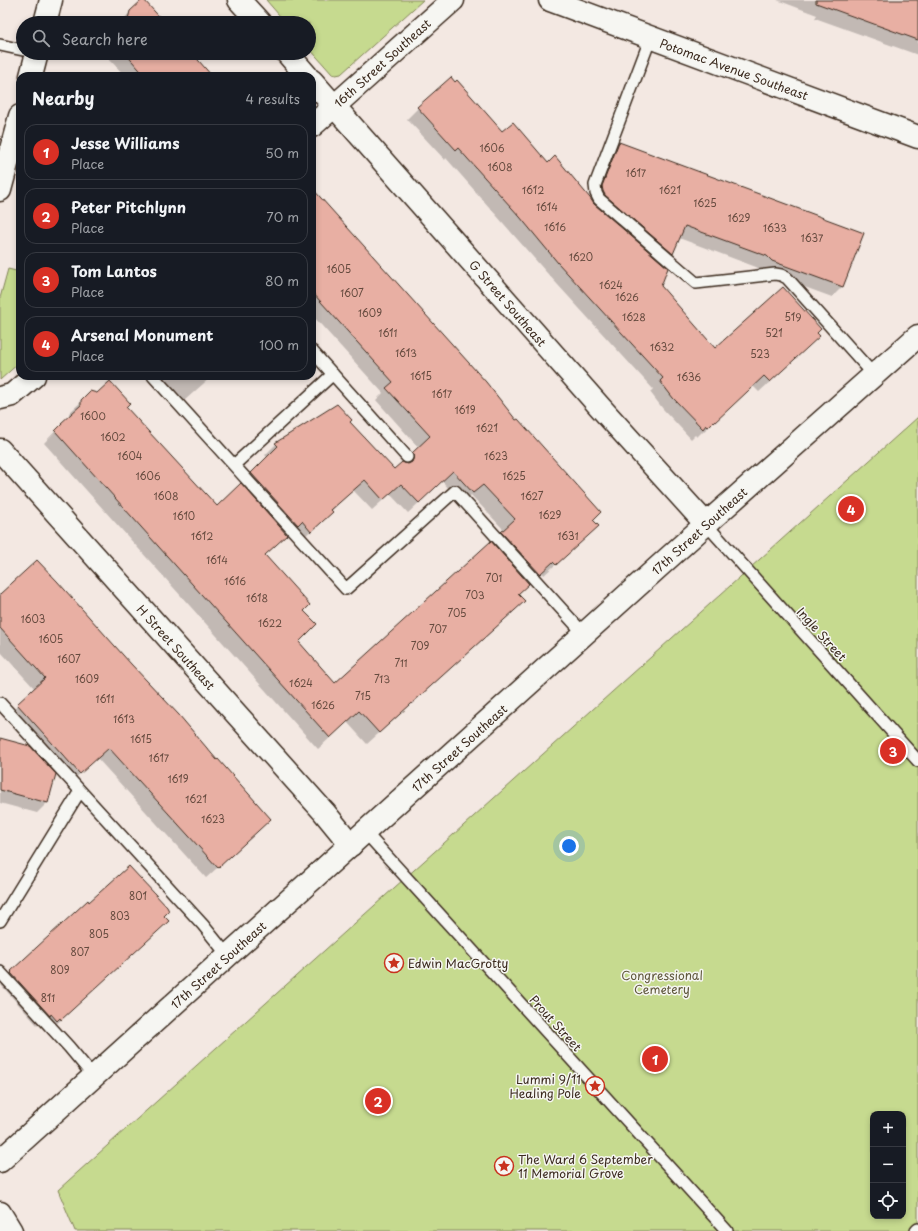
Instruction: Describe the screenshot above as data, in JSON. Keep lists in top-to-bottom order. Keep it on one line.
{"streets":{"street":["16th Street Southeast","Potomac Avenue Southeast","G Street Southeast","17th Street Southeast","H Street Southeast"],"lane":["Ingle Street","Prout Street"]},"crossings":[["16th Street Southeast","G Street Southeast"],["G Street Southeast","17th Street Southeast"],["G Street Southeast","Ingle Street"],["17th Street Southeast","Ingle Street"],["17th Street Southeast","H Street Southeast"],["17th Street Southeast","Prout Street"],["H Street Southeast","Prout Street"]],"parks":["Congressional Cemetery"],"places":{"place":["Edwin MacGrotty","Lummi 9/11 Healing Pole","The Ward 6 September 11 Memorial Grove"]},"house_numbers":["1606","1608","1617","1612","1621","1625","1614","1629","1616","1633","1637","1620","1605","1624","1607","1626","1609","1628","519","1611","521","1632","1613","523","1615","1636","1617","1619","1600","1621","1602","1604","1623","1606","1625","1608","1627","1629","1610","1612","1631","1614","701","1616","703","1618","705","1603","1622","707","1605","709","1607","711","1609","713","1624","715","1611","1626","1613","1615","1617","1619","1621","1623","801","803","805","807","809","811"],"page":{"search":"Search here","heading":["Nearby","4 results"],"list":[{"mark":"1","name":"Jesse Williams","note":"Place","value":"50 m"},{"mark":"2","name":"Peter Pitchlynn","note":"Place","value":"70 m"},{"mark":"3","name":"Tom Lantos","note":"Place","value":"80 m"},{"mark":"4","name":"Arsenal Monument","note":"Place","value":"100 m"}],"pins":["4","3","1","2"],"map_buttons":["+","−"]}}
